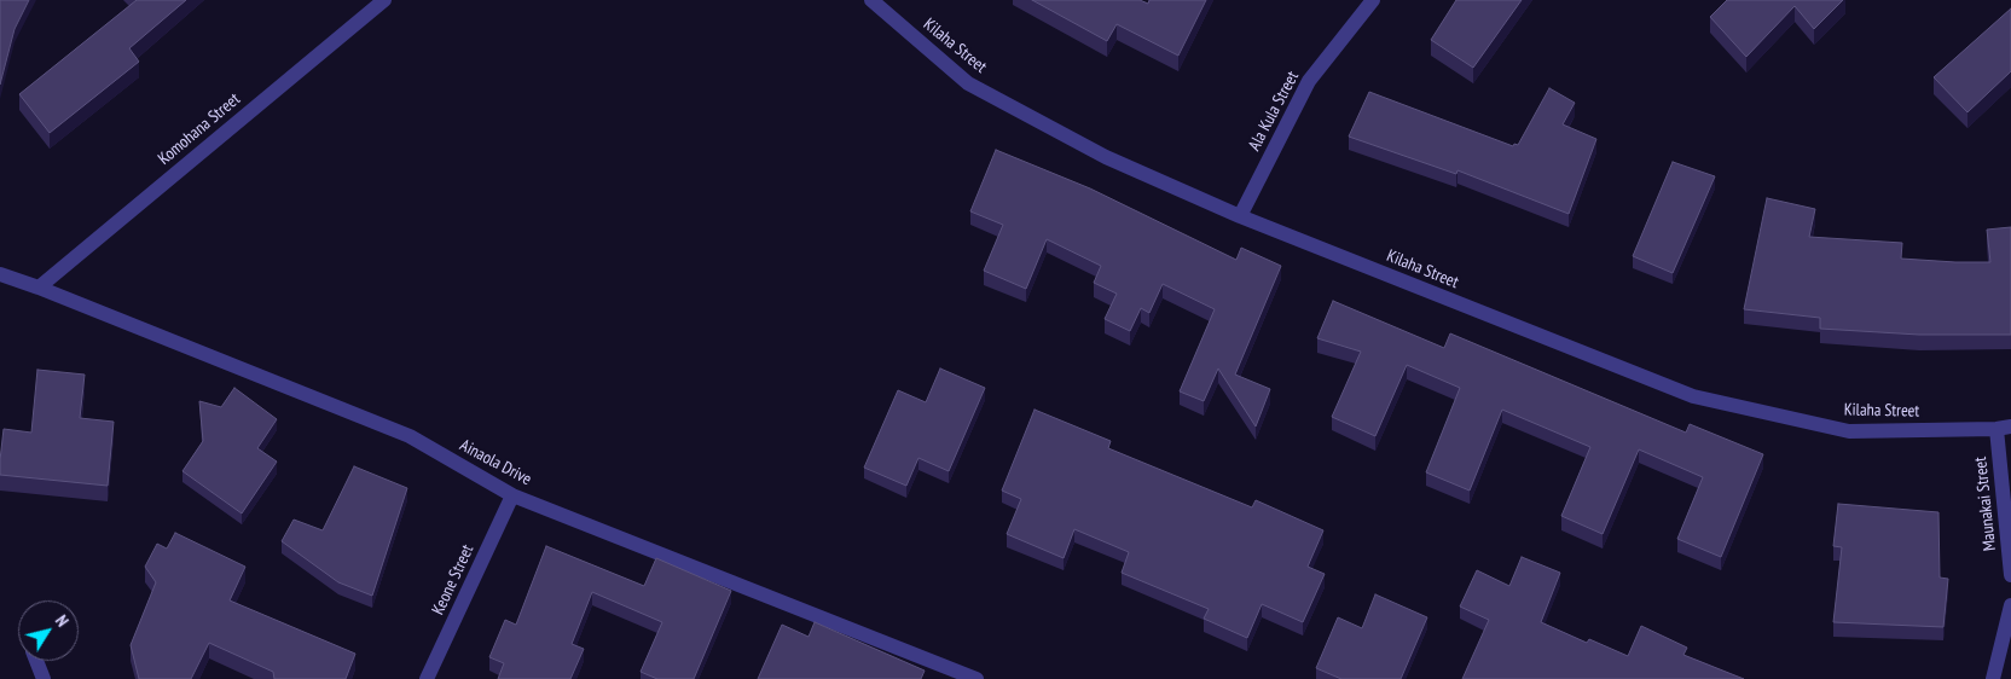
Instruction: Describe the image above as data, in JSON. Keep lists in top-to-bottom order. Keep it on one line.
{"streets":{"street":["Kilaha Street","Ala Kula Street","Komohana Street","Ainaola Drive","Maunakai Street","Keone Street"]},"crossings":[["Kilaha Street","Ala Kula Street"],["Kilaha Street","Maunakai Street"],["Komohana Street","Ainaola Drive"],["Ainaola Drive","Keone Street"]],"north":"top right"}
